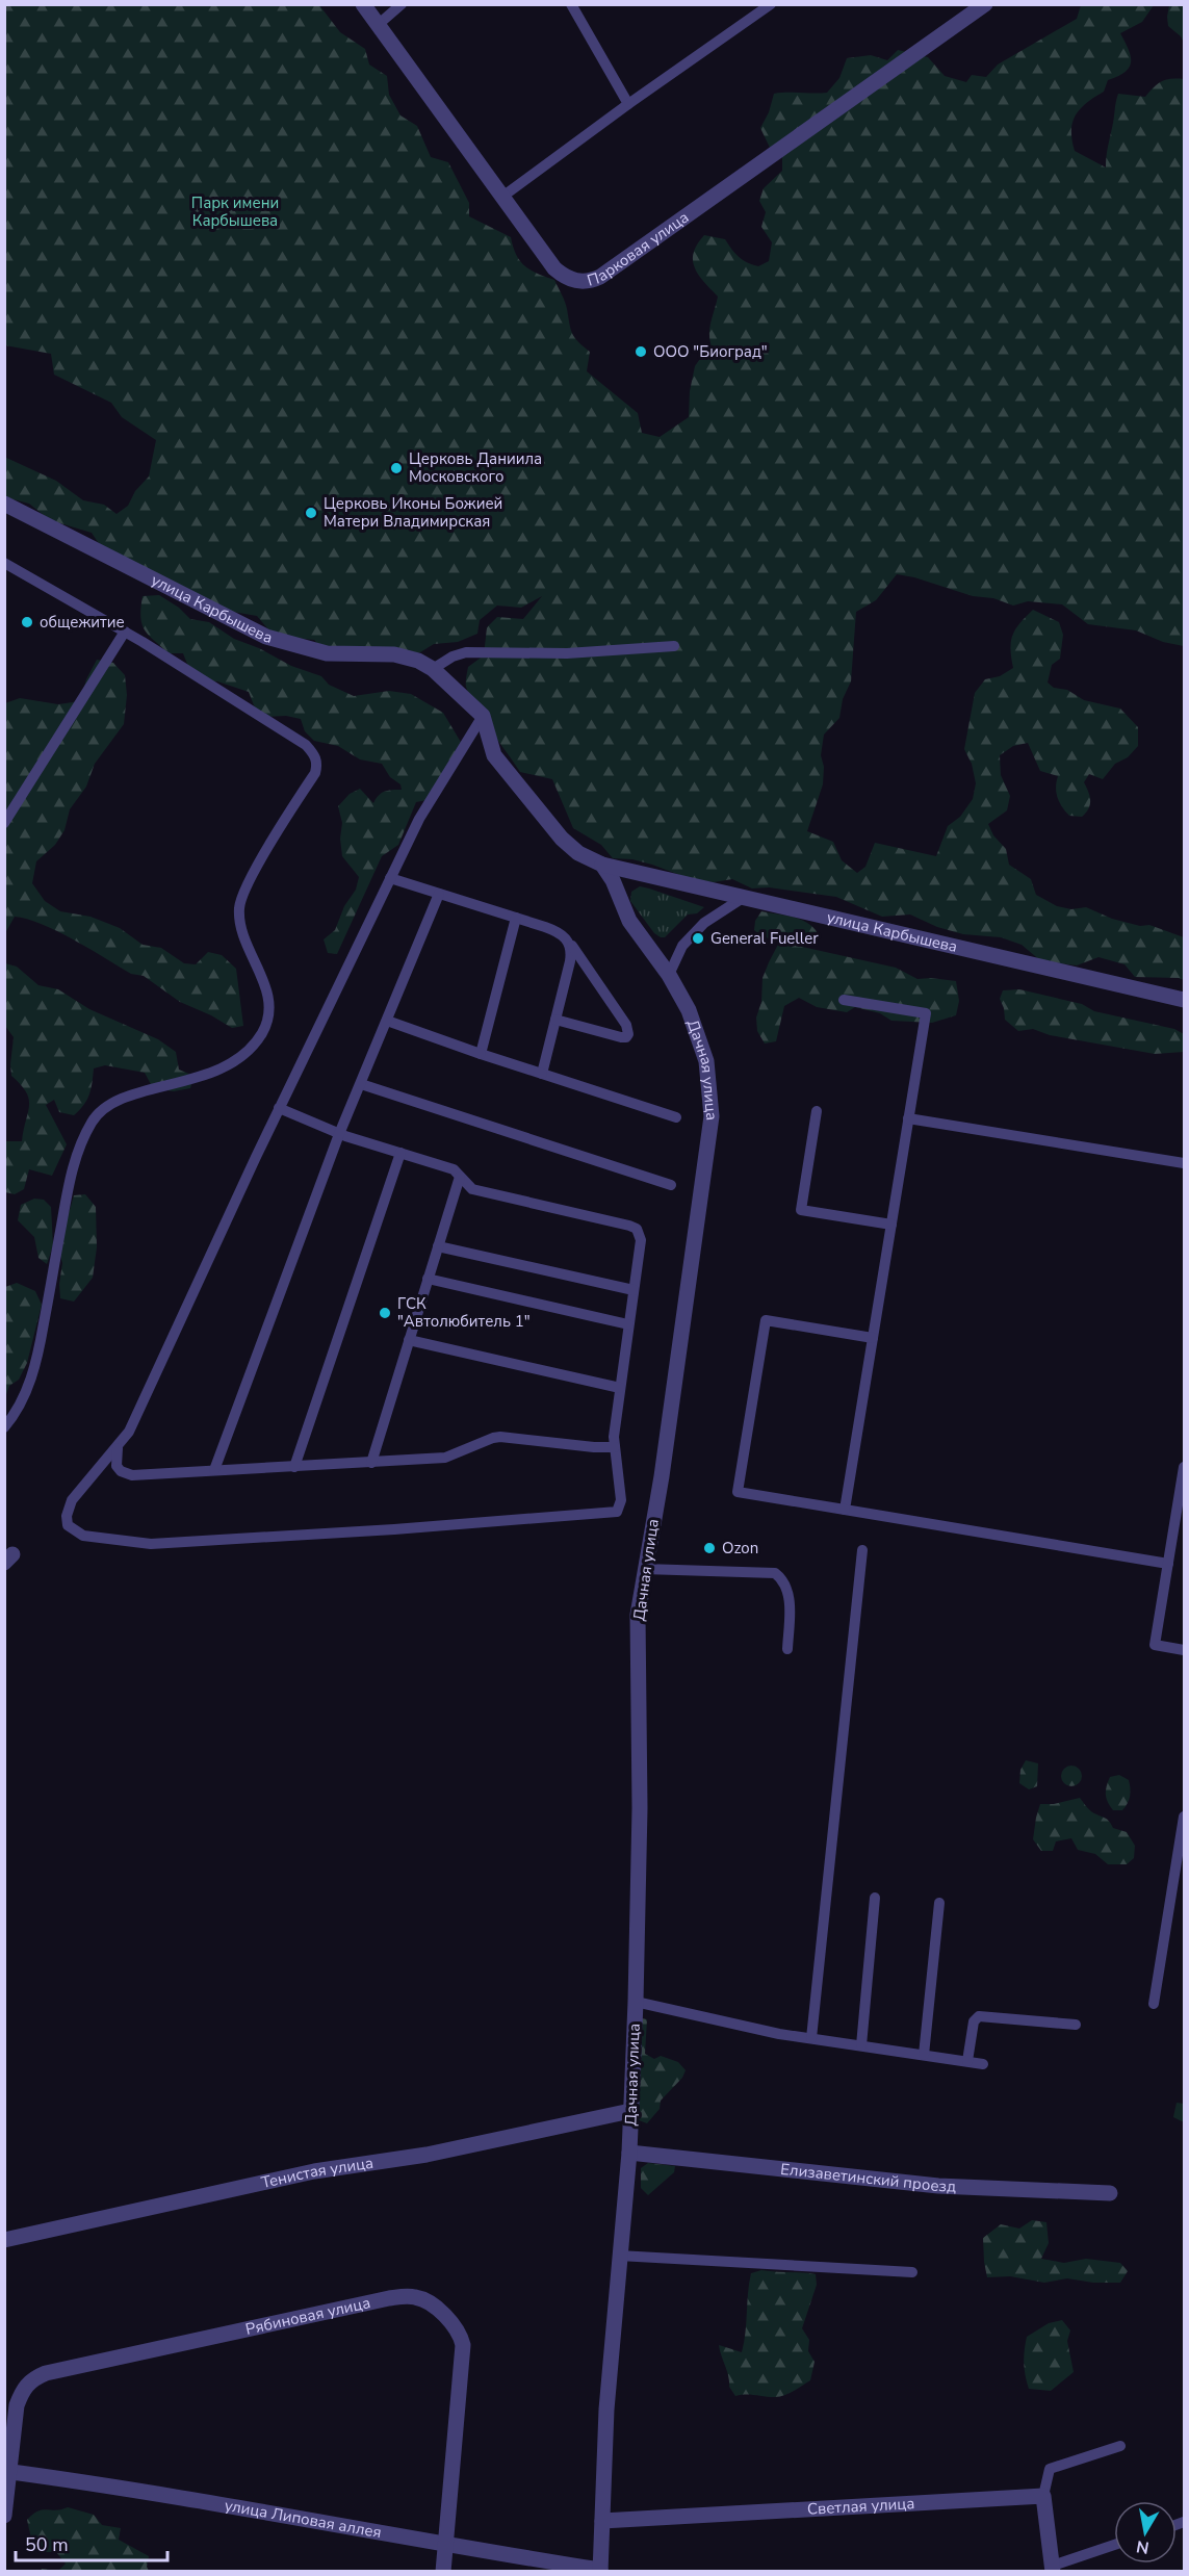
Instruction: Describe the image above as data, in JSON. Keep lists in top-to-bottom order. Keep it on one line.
{"streets":{"street":["Парковая улица","улица Карбышева","Дачная улица","Тенистая улица","Елизаветинский проезд","Рябиновая улица","Светлая улица","улица Липовая аллея"]},"crossings":[["улица Карбышева","Дачная улица"],["Дачная улица","Тенистая улица"],["Дачная улица","Елизаветинский проезд"],["Дачная улица","Светлая улица"],["Дачная улица","улица Липовая аллея"],["Рябиновая улица","улица Липовая аллея"]],"parks":["Парк имени Карбышева"],"places":["ООО \"Биоград\"","Церковь Даниила Московского","Церковь Иконы Божией Матери Владимирская","общежитие","General Fueller","ГСК \"Автолюбитель 1\"","Ozon"],"scale_bar":"50 m","north":"bottom"}
